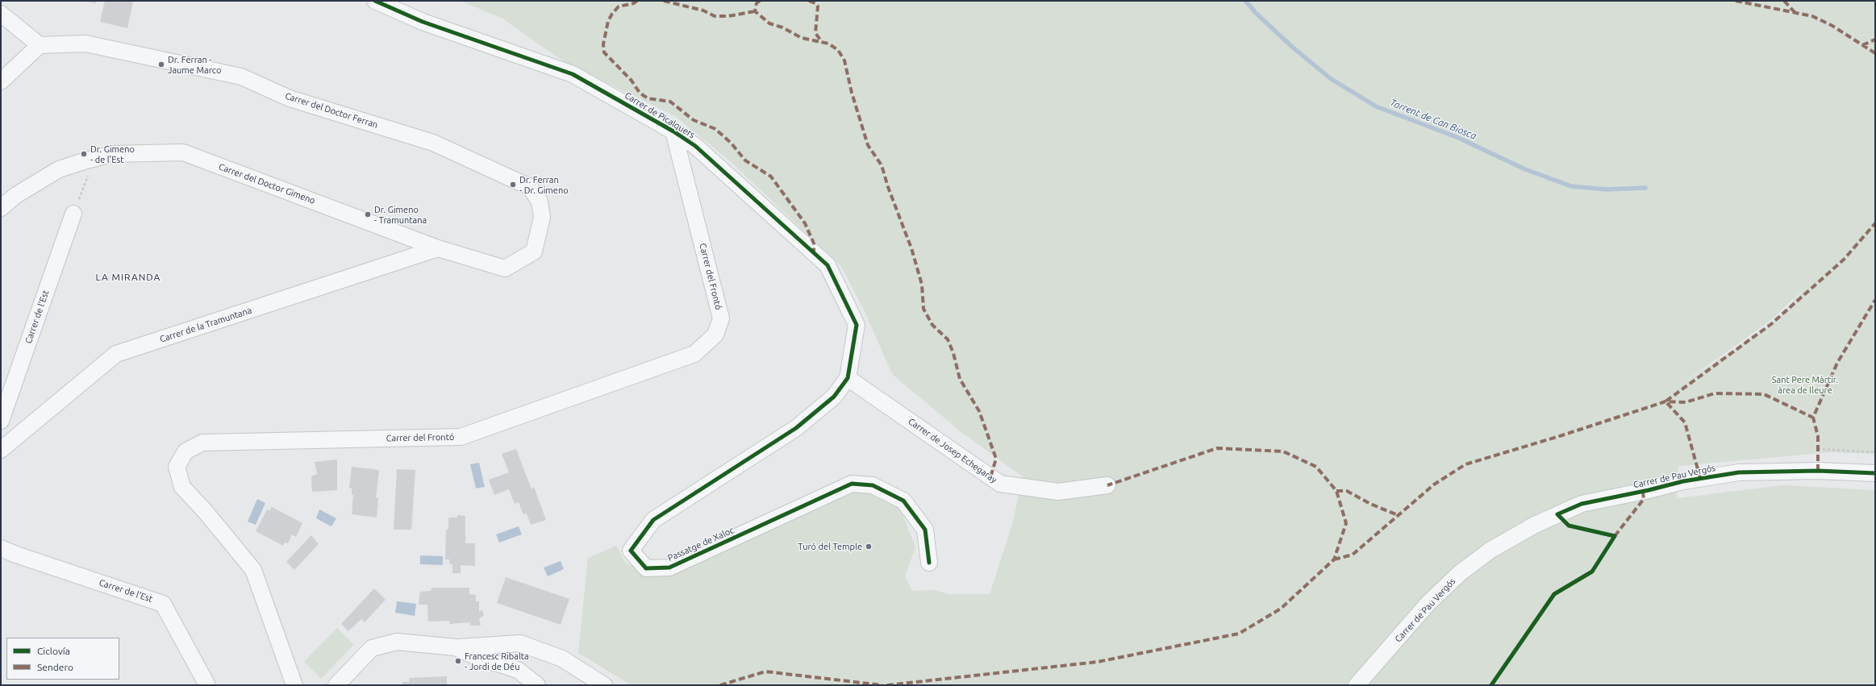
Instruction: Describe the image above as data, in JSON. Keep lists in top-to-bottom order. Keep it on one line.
{"streets":{"street":["Carrer del Doctor Ferran","Carrer de Picalquers","Carrer del Doctor Gimeno","Carrer del Frontó","Carrer de l'Est","Carrer de la Tramuntana","Carrer de Josep Echegaray","Carrer de Pau Vergós","Passatge de Xaloc"]},"crossings":[["Carrer del Doctor Ferran","Carrer del Doctor Gimeno"],["Carrer de Picalquers","Carrer del Frontó"],["Carrer de Picalquers","Carrer de Josep Echegaray"],["Carrer de Picalquers","Passatge de Xaloc"],["Carrer del Doctor Gimeno","Carrer de la Tramuntana"],["Carrer de Josep Echegaray","Passatge de Xaloc"]],"districts":["LA MIRANDA"],"water":["Torrent de Can Biosca"],"parks":["Sant Pere Màrtir. àrea de lleure"],"places":["Dr. Ferran - Jaume Marco","Dr. Gimeno - de l'Est","Dr. Ferran - Dr. Gimeno","Dr. Gimeno - Tramuntana","Turó del Temple","Francesc Ribalta - Jordi de Déu"],"legend":["Ciclovía","Sendero"]}
